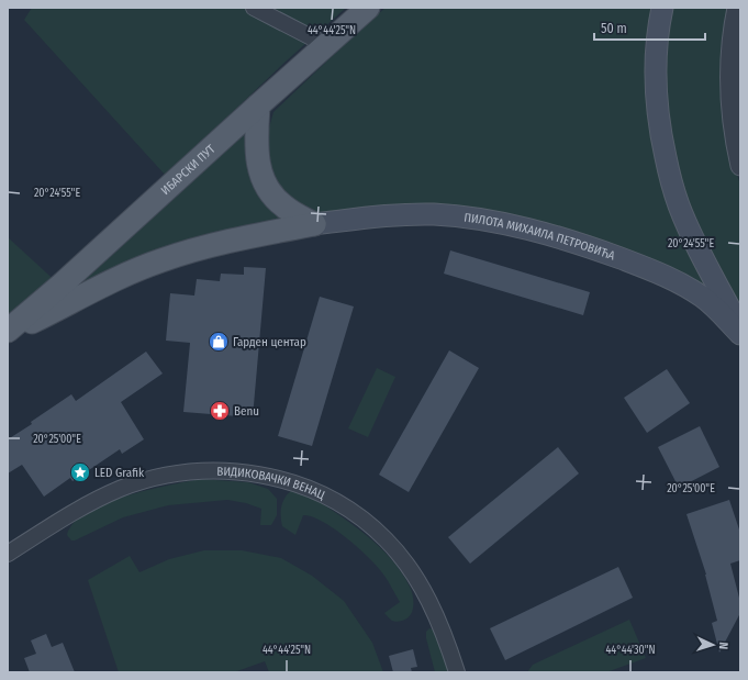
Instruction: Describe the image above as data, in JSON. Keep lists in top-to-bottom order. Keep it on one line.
{"streets":{"main road":["ИБАРСКИ ПУТ","ПИЛОТА МИХАИЛА ПЕТРОВИЋА"],"street":["ВИДИКОВАЧКИ ВЕНАЦ"]},"places":{"shop":["Гарден центар"],"pharmacy":["Benu"],"place":["LED Grafik"]},"scale_bar":"50 m","north":"right","coordinates":["44°44'25\"N","20°24'55\"E","20°25'00\"E","44°44'30\"N"]}
